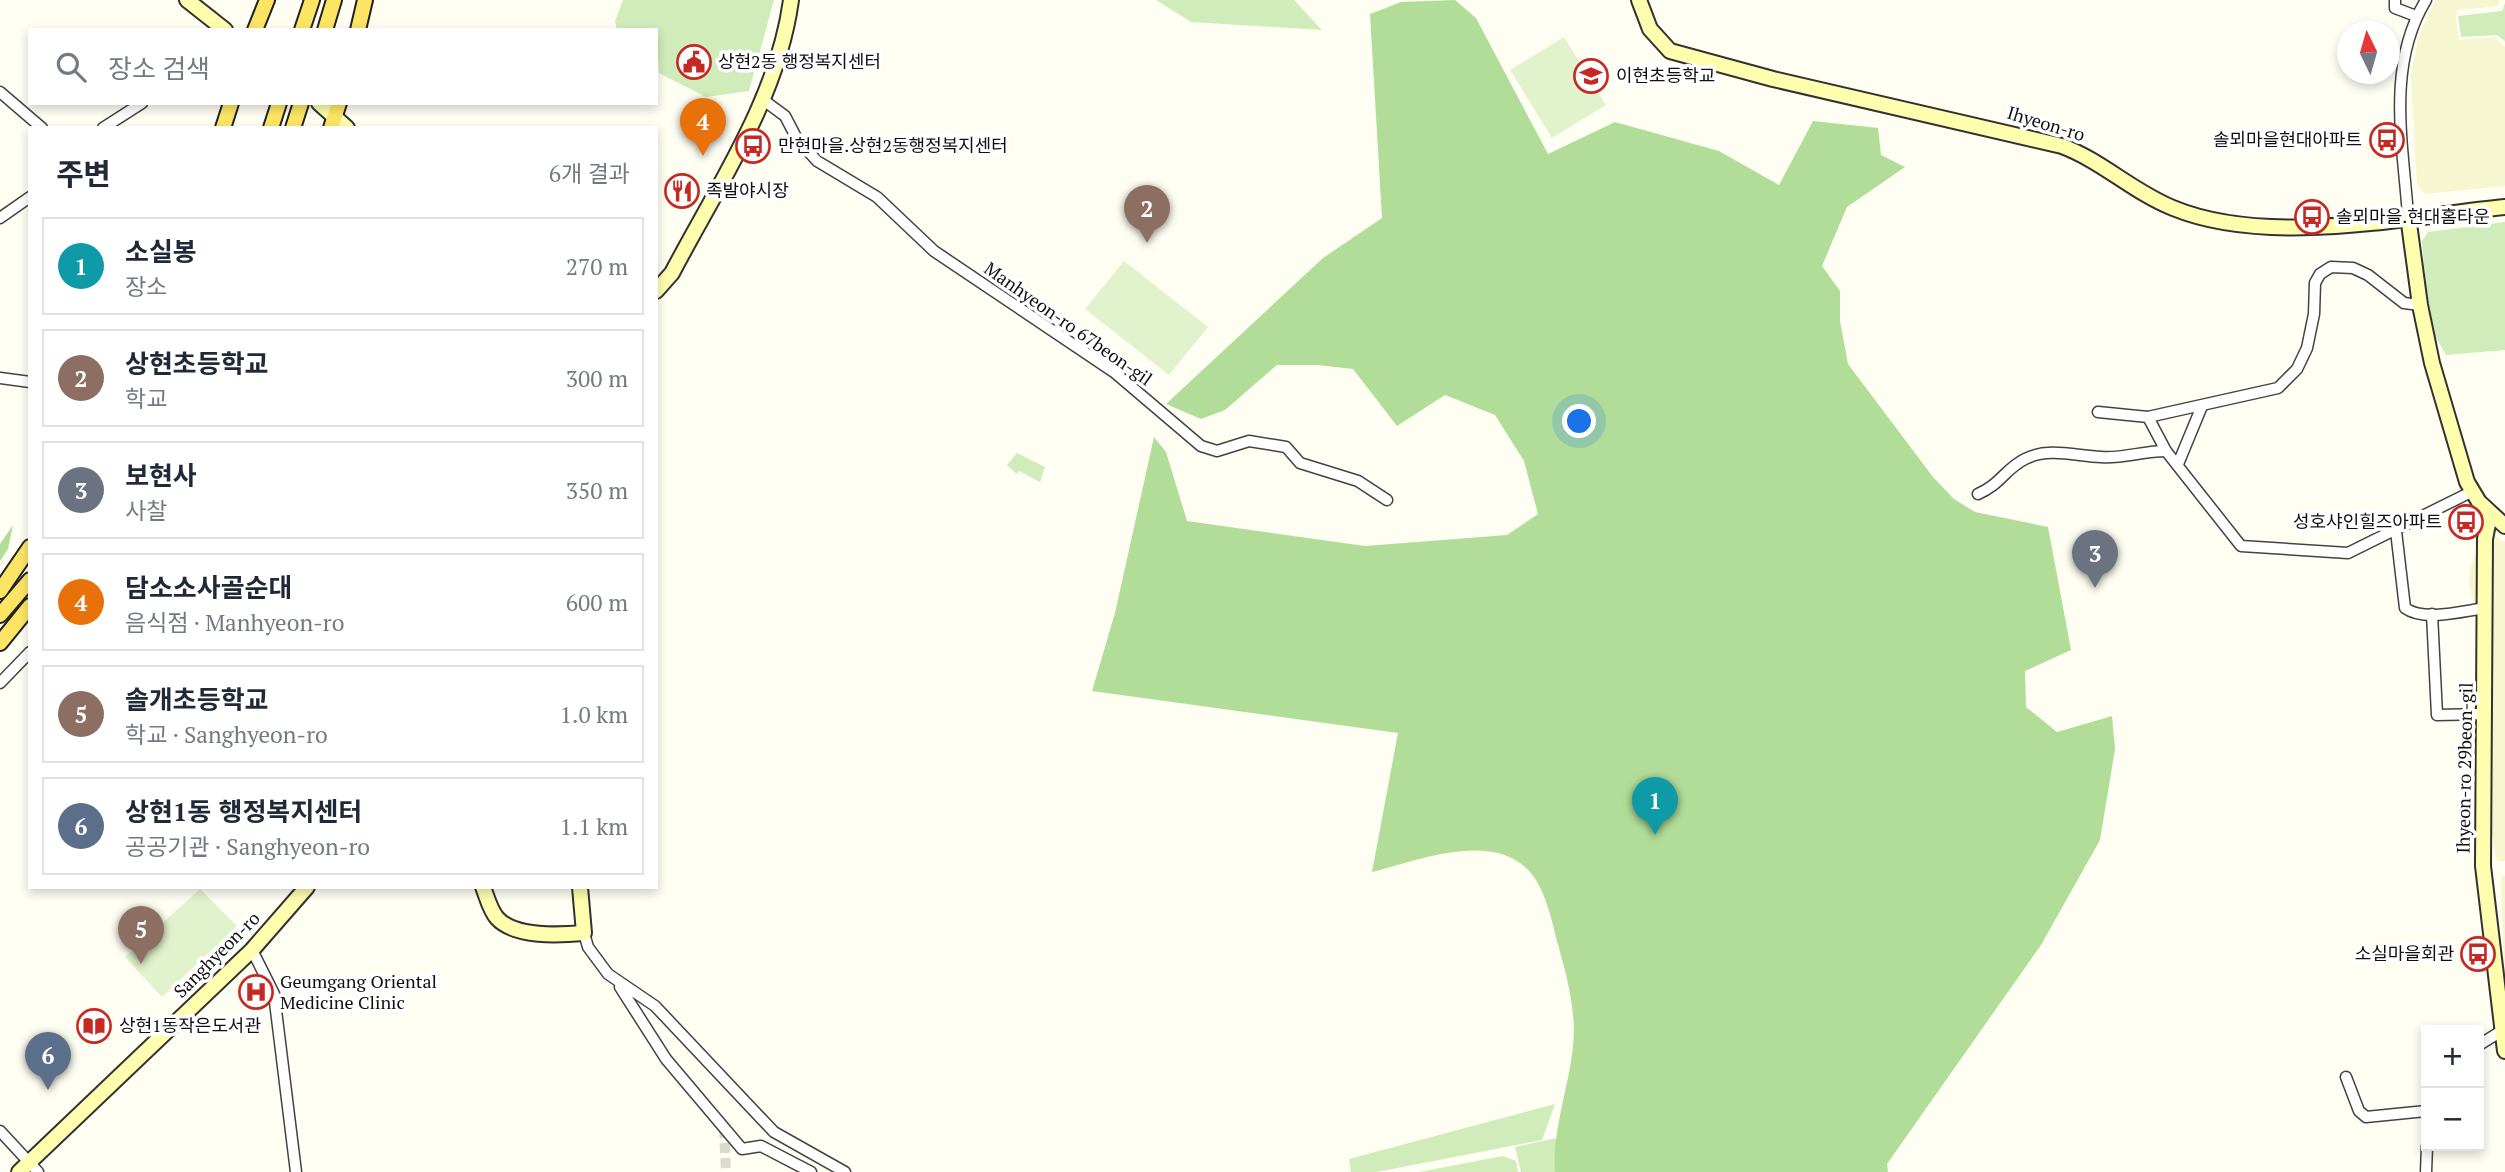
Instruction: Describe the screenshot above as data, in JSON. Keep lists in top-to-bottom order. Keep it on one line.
{"streets":{"street":["Ihyeon-ro","Manhyeon-ro 67beon-gil","Ihyeon-ro 29beon-gil","Sanghyeon-ro"]},"places":{"public building":["상현2동 행정복지센터"],"school or university":["이현초등학교"],"bus stop":["솔뫼마을현대아파트","만현마을.상현2동행정복지센터","솔뫼마을.현대홈타운","성호샤인힐즈아파트","소실마을회관"],"restaurant":["족발야시장"],"hospital":["Geumgang Oriental Medicine Clinic"],"library":["상현1동작은도서관"]},"north":"top","page":{"search":"장소 검색","pins":["4","2","3","1","5","6"],"heading":["주변","6개 결과"],"list":[{"mark":"1","name":"소실봉","note":"장소","value":"270 m"},{"mark":"2","name":"상현초등학교","note":"학교","value":"300 m"},{"mark":"3","name":"보현사","note":"사찰","value":"350 m"},{"mark":"4","name":"담소소사골순대","note":"음식점 · Manhyeon-ro","value":"600 m"},{"mark":"5","name":"솔개초등학교","note":"학교 · Sanghyeon-ro","value":"1.0 km"},{"mark":"6","name":"상현1동 행정복지센터","note":"공공기관 · Sanghyeon-ro","value":"1.1 km"}],"map_buttons":["+","−"]}}
